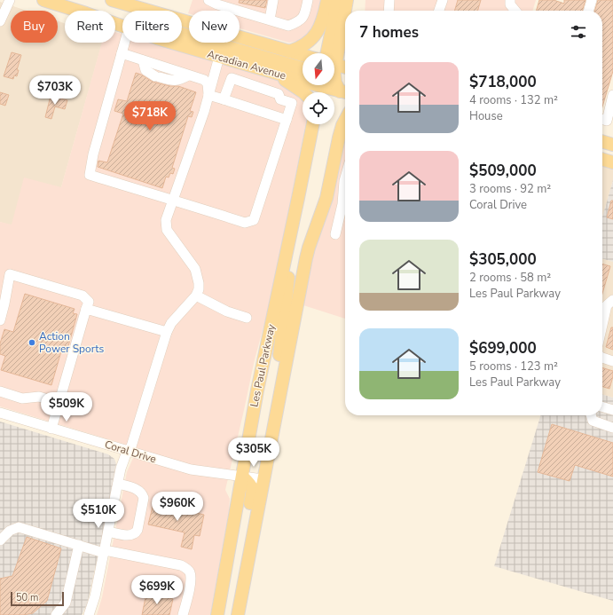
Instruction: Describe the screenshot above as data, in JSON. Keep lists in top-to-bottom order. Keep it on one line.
{"streets":{"main road":["Arcadian Avenue","Les Paul Parkway"],"street":["Coral Drive"]},"crossings":[["Les Paul Parkway","Coral Drive"]],"places":["Action Power Sports"],"scale_bar":"50 m","north":"bottom","page":{"chip":["Buy","Rent","Filters","New"],"heading":"7 homes","list":[{"name":"$718,000","note":"4 rooms · 132 m² · House"},{"name":"$509,000","note":"3 rooms · 92 m² · Coral Drive"},{"name":"$305,000","note":"2 rooms · 58 m² · Les Paul Parkway"},{"name":"$699,000","note":"5 rooms · 123 m² · Les Paul Parkway"}],"price":["$703K","$718K","$509K","$305K","$960K","$510K","$699K"],"scale":"50 m"}}
